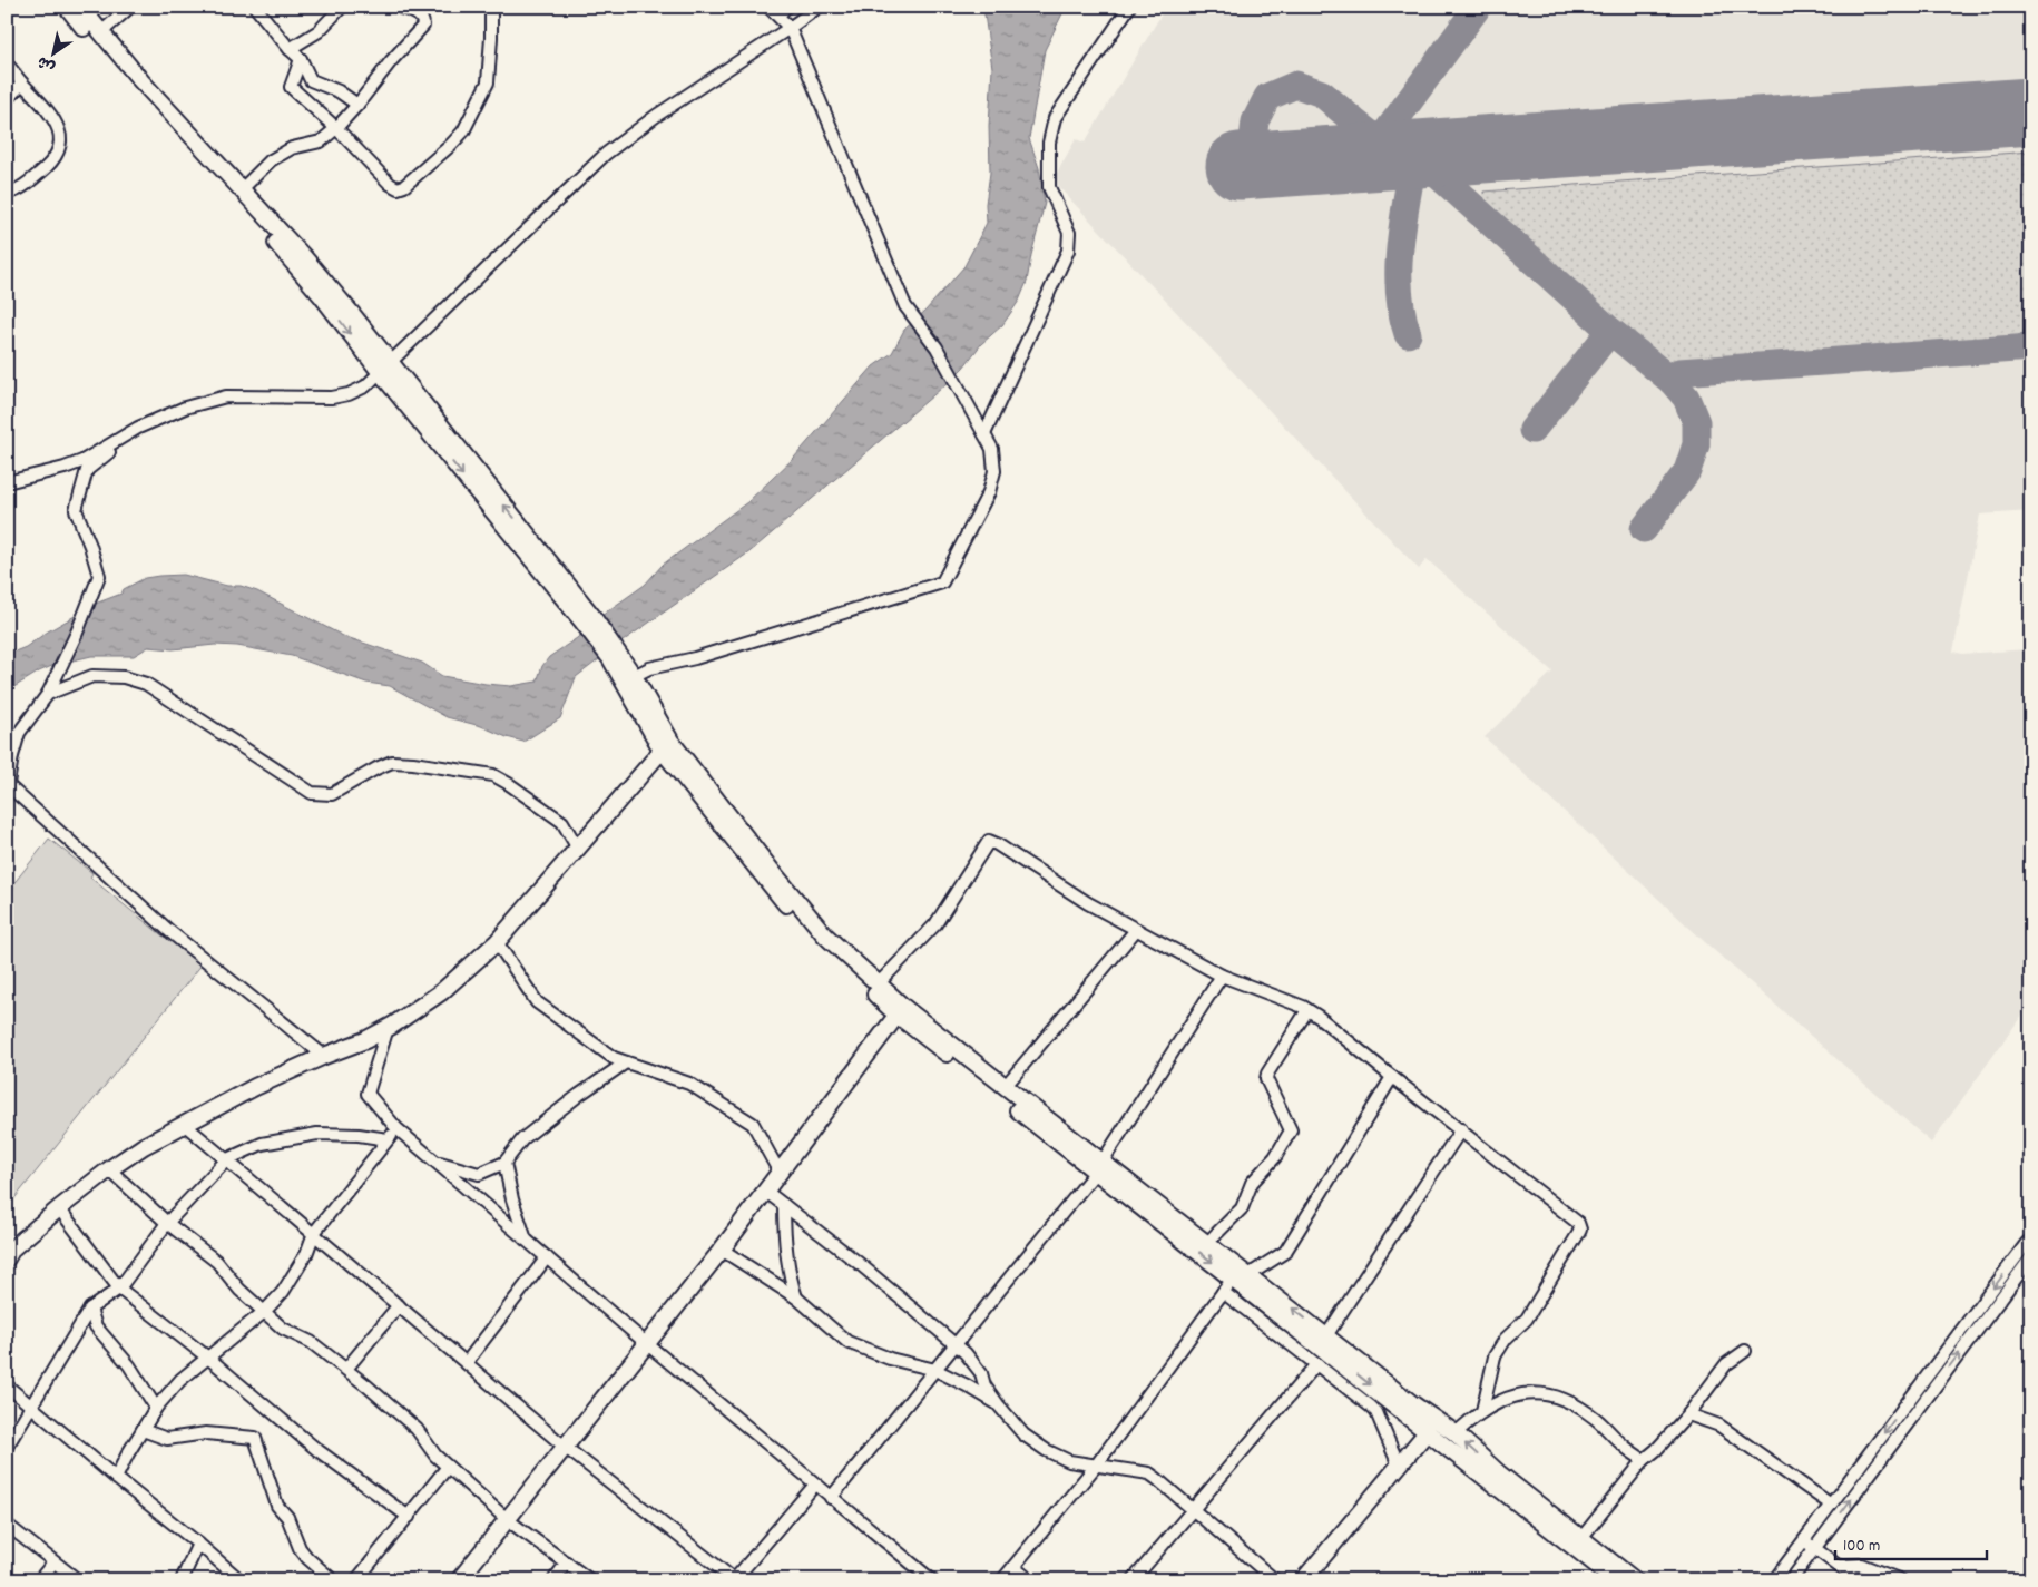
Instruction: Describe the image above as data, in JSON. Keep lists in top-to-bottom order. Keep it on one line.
{"scale_bar":"100 m","north":"bottom left"}
